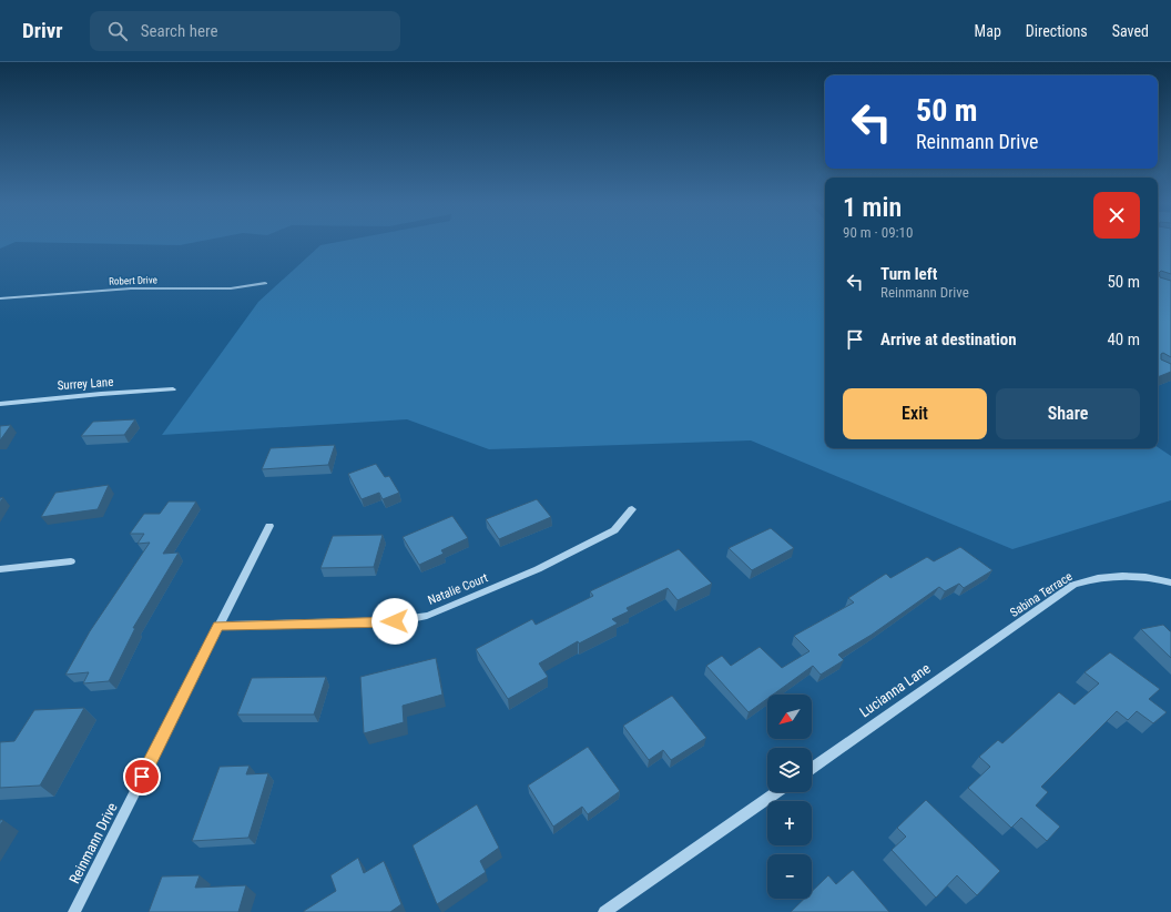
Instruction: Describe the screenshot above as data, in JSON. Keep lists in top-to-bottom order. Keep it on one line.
{"streets":{"street":["Robert Drive","Surrey Lane","Natalie Court","Sabina Terrace","Lucianna Lane","Reinmann Drive"]},"crossings":[["Natalie Court","Reinmann Drive"],["Sabina Terrace","Lucianna Lane"]],"north":"bottom left","page":{"header":"Drivr","search":"Search here","nav":["Map","Directions","Saved"],"turn":["50 m","Reinmann Drive"],"heading":["1 min","90 m · 09:10"],"list":[{"name":"Turn left","note":"Reinmann Drive","value":"50 m"},{"name":"Arrive at destination","value":"40 m"}],"buttons":["Exit","Share"],"map_buttons":["+","−"]}}
